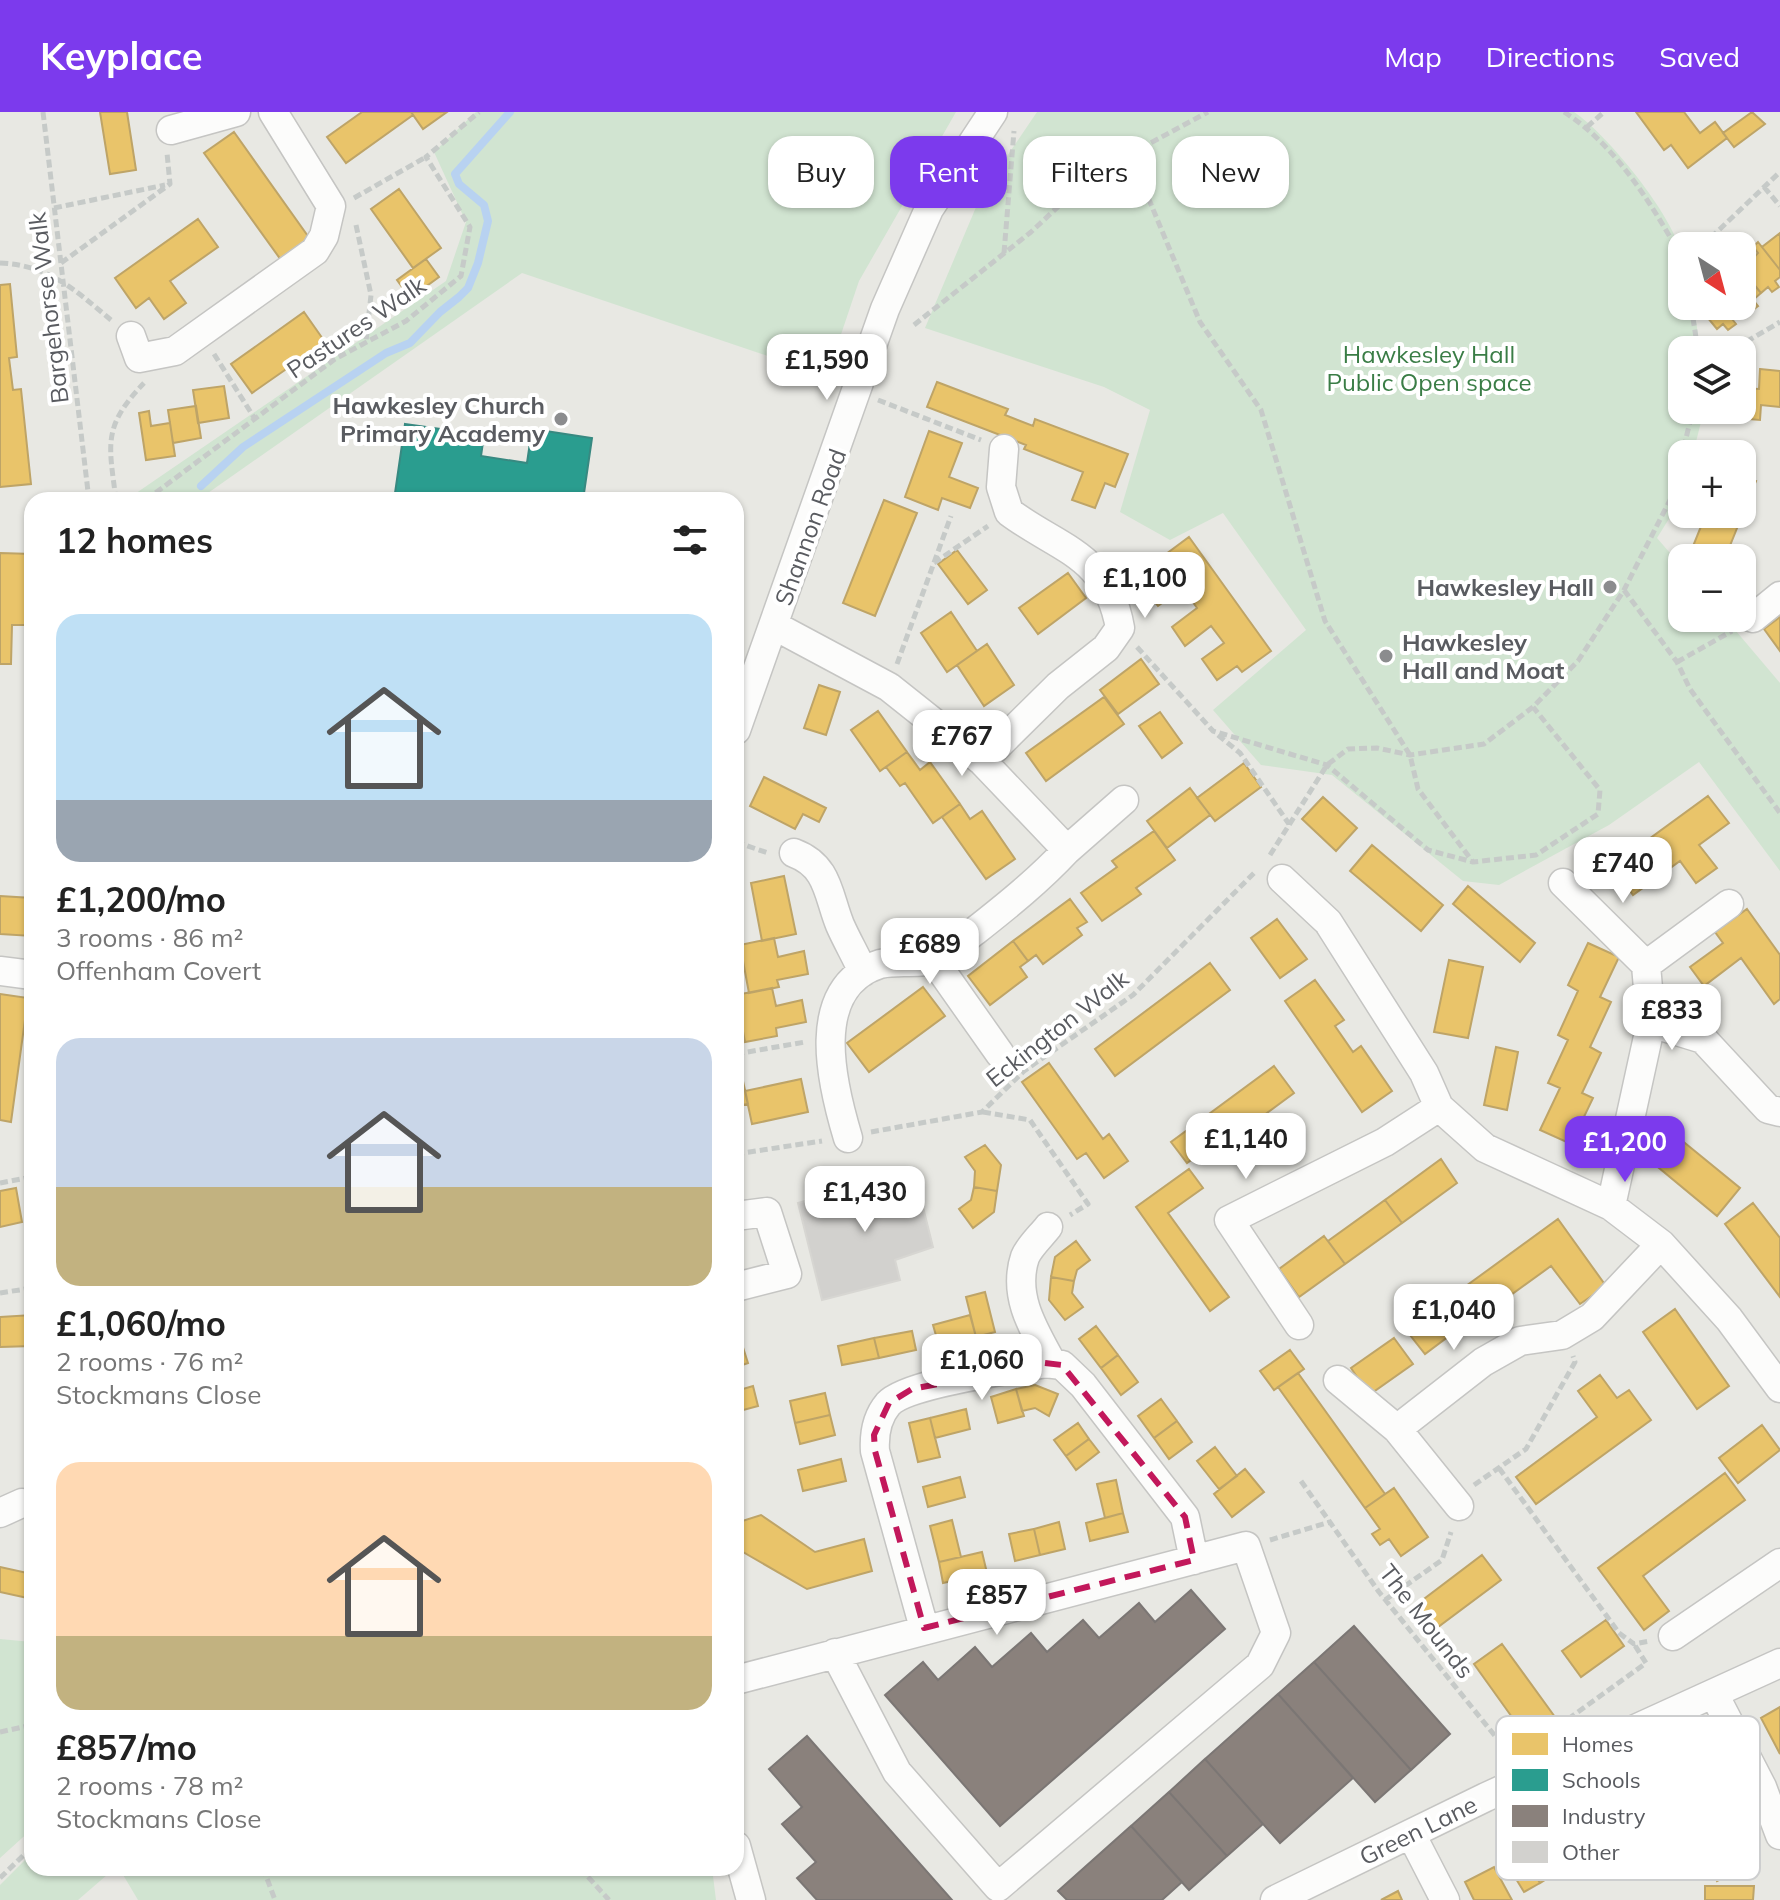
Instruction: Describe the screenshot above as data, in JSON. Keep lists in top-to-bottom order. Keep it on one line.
{"streets":{"street":["Shannon Road","Green Lane"],"path":["Bargehorse Walk","Pastures Walk","Eckington Walk","The Mounds"]},"parks":["Hawkesley Hall Public Open space"],"places":["Hawkesley Church Primary Academy","Hawkesley Hall","Hawkesley Hall and Moat"],"legend":["Homes","Schools","Industry","Other"],"north":"bottom right","page":{"header":"Keyplace","nav":["Map","Directions","Saved"],"chip":["Buy","Rent","Filters","New"],"map_buttons":["+","−"],"price":["£1,590","£1,100","£767","£740","£689","£833","£1,140","£1,200","£1,430","£1,040","£1,060","£857"],"heading":"12 homes","list":[{"name":"£1,200/mo","note":"3 rooms · 86 m² · Offenham Covert"},{"name":"£1,060/mo","note":"2 rooms · 76 m² · Stockmans Close"},{"name":"£857/mo","note":"2 rooms · 78 m² · Stockmans Close"}]}}
